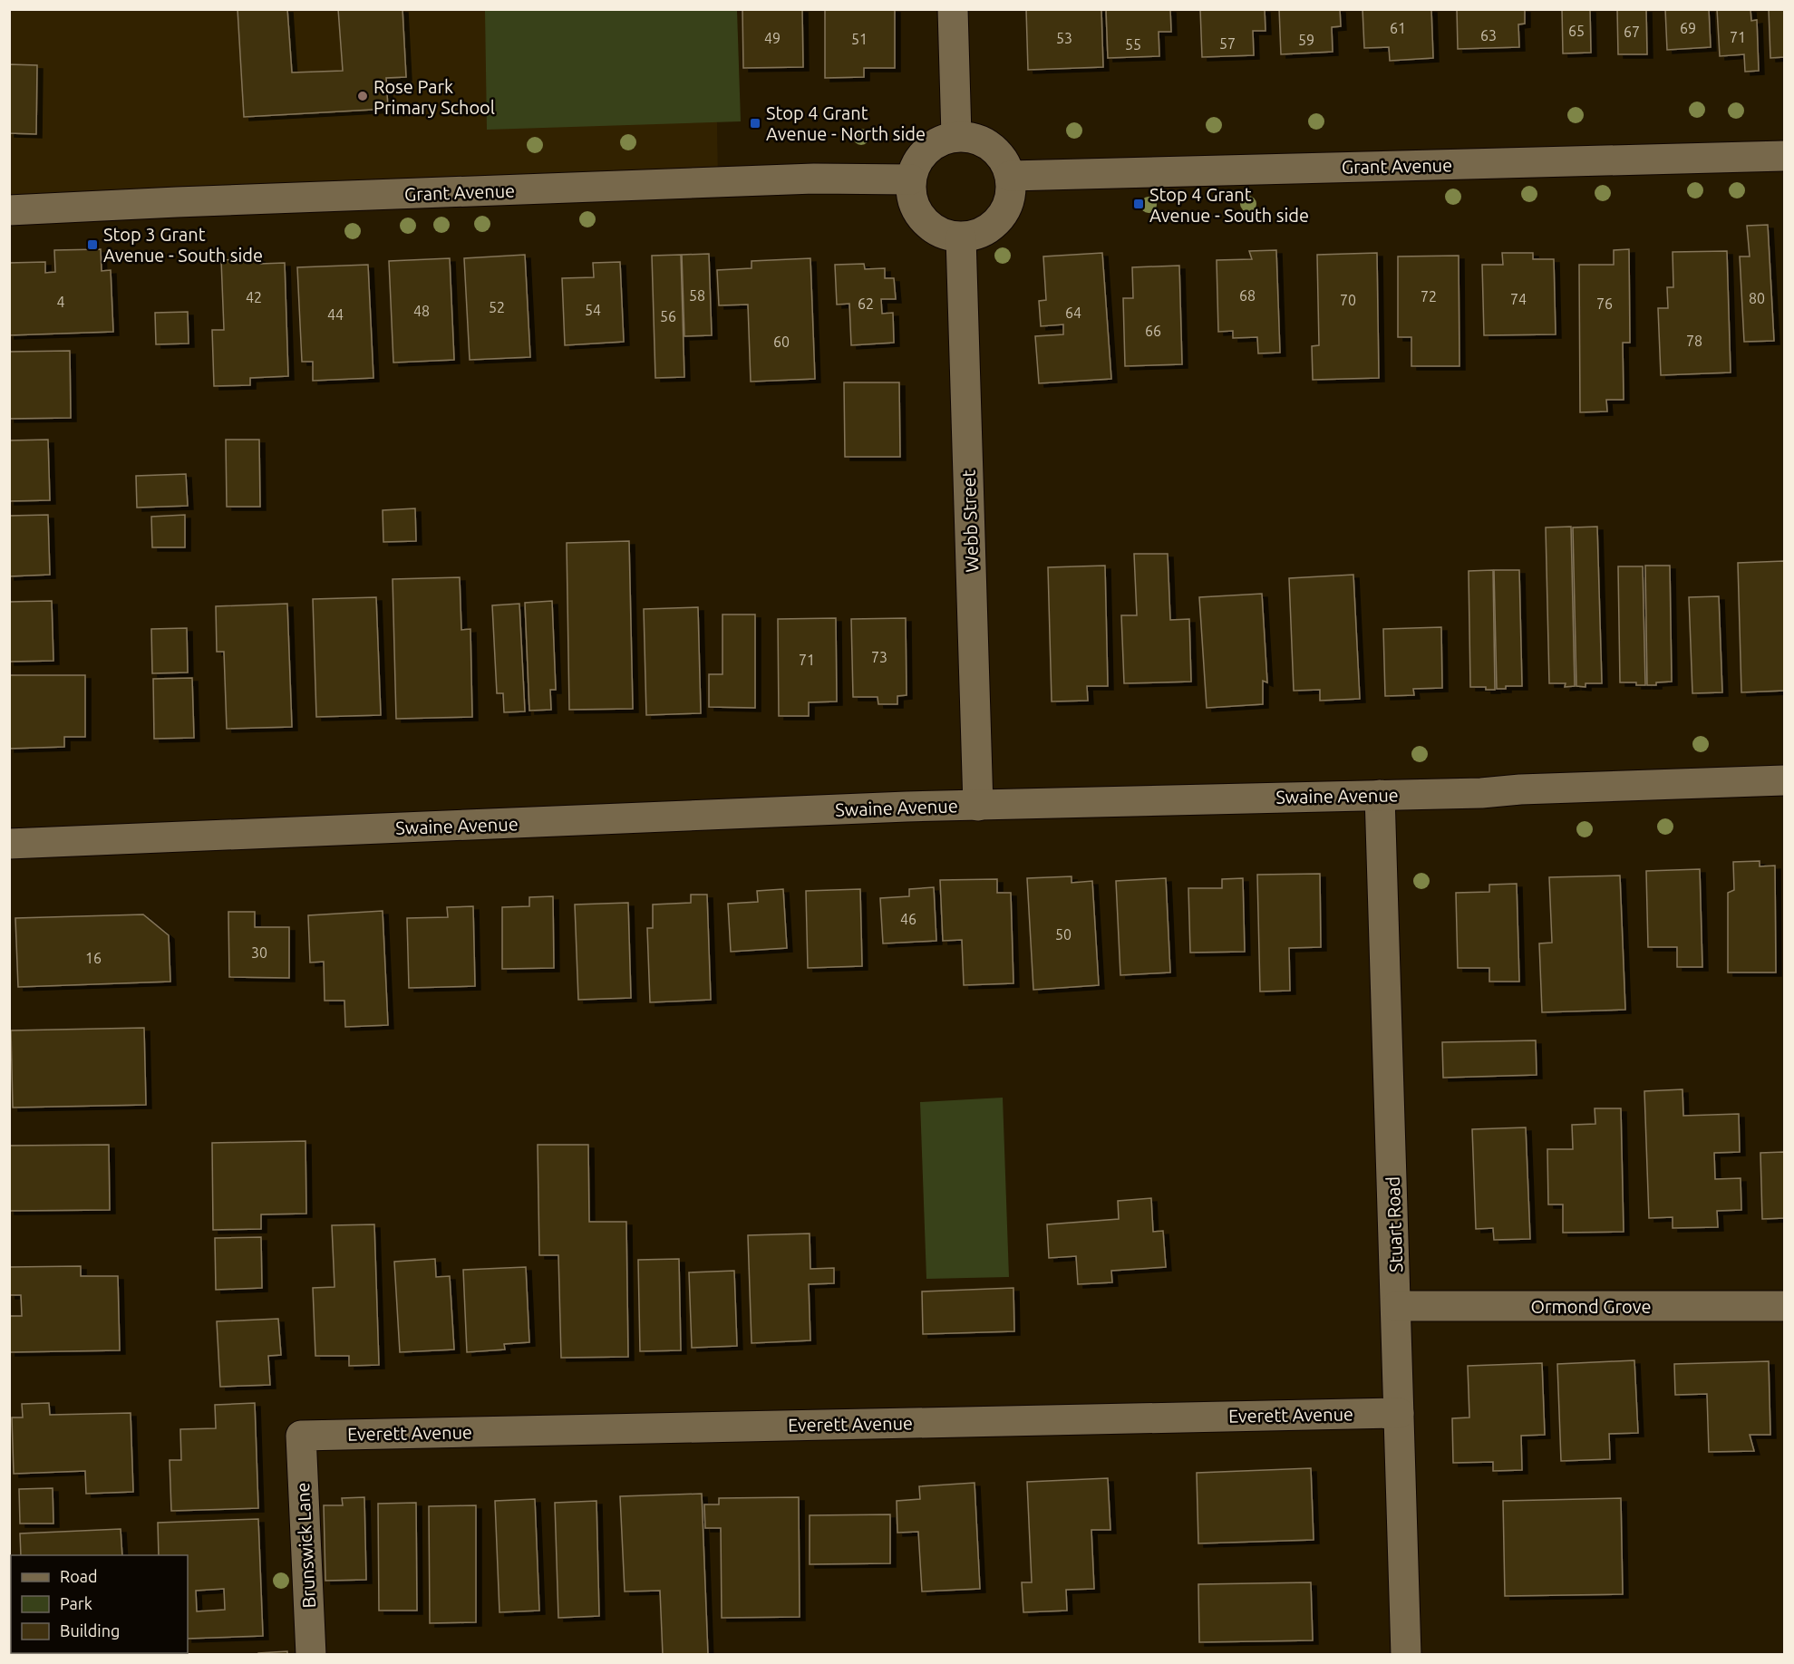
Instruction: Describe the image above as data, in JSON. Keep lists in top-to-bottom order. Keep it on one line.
{"streets":{"street":["Grant Avenue","Webb Street","Swaine Avenue","Stuart Road","Ormond Grove","Everett Avenue","Brunswick Lane"]},"crossings":[["Grant Avenue","Webb Street"],["Webb Street","Swaine Avenue"],["Swaine Avenue","Stuart Road"],["Stuart Road","Ormond Grove"],["Stuart Road","Everett Avenue"],["Everett Avenue","Brunswick Lane"]],"places":{"other":["Rose Park Primary School"],"transit":["Stop 4 Grant Avenue - North side","Stop 4 Grant Avenue - South side","Stop 3 Grant Avenue - South side"]},"house_numbers":["61","69","65","67","63","71","49","53","51","59","57","55","58","68","72","42","80","74","70","4","62","76","52","54","48","64","44","56","66","78","60","73","71","46","50","30","16"],"legend":["Road","Park","Building"]}
